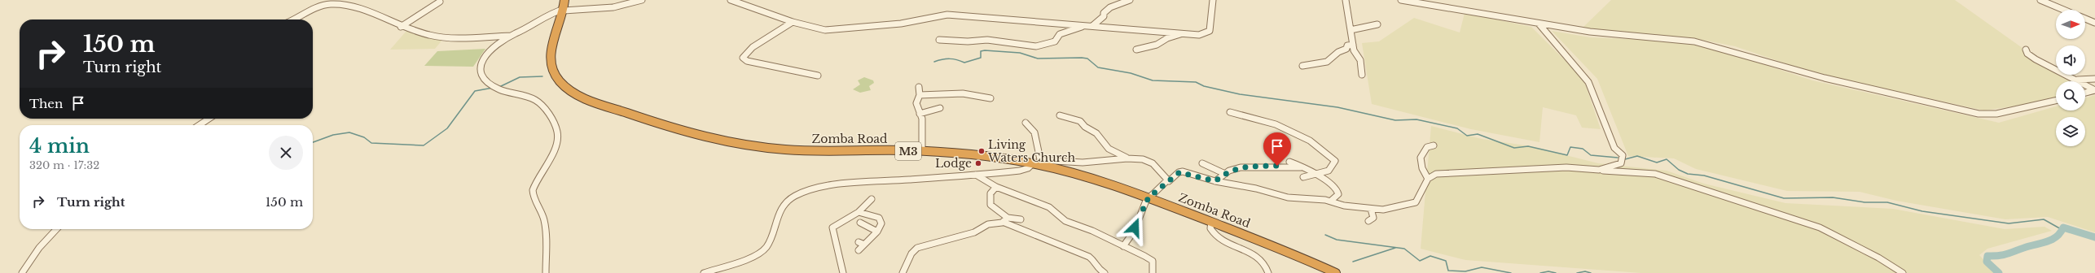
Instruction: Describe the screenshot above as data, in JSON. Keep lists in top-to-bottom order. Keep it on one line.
{"streets":{"highway":["Zomba Road","M3"]},"places":["Living Waters Church","Lodge"],"north":"right","page":{"turn":["150 m","Turn right"],"then":"Then","heading":["4 min","320 m · 17:32"],"list":[{"name":"Turn right","value":"150 m"}]}}
